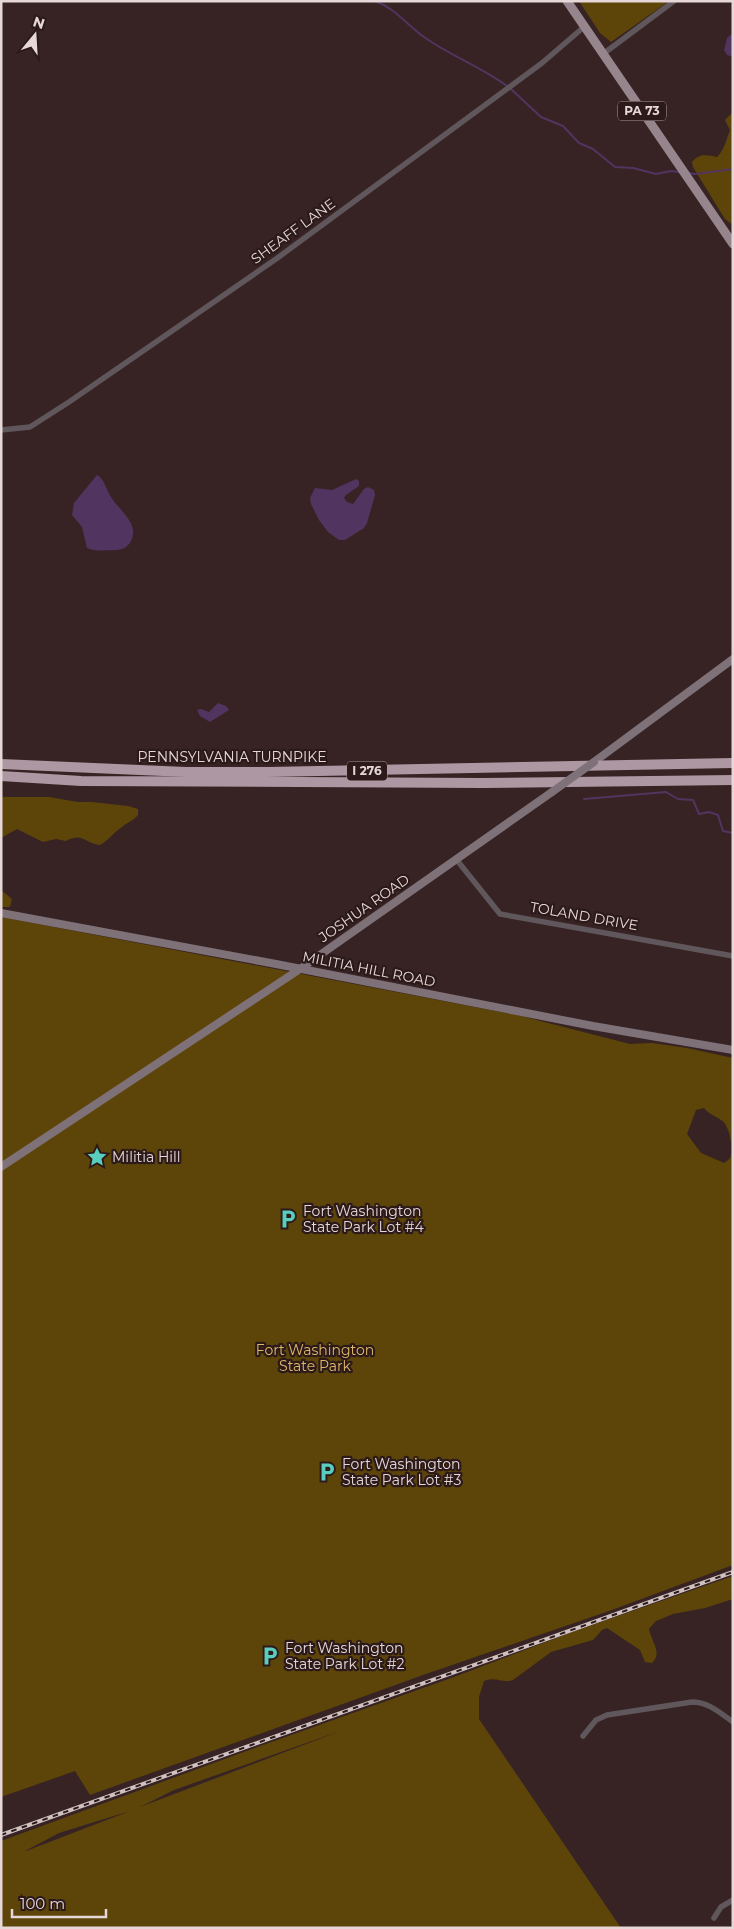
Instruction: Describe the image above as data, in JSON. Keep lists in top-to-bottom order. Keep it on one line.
{"streets":{"highway":["PENNSYLVANIA TURNPIKE","I 276"],"main road":["PA 73","JOSHUA ROAD","MILITIA HILL ROAD"],"street":["SHEAFF LANE","TOLAND DRIVE"]},"crossings":[["PA 73","SHEAFF LANE"],["JOSHUA ROAD","TOLAND DRIVE"],["JOSHUA ROAD","MILITIA HILL ROAD"]],"parks":["Fort Washington State Park"],"places":{"place":["Militia Hill"],"parking":["Fort Washington State Park Lot #4","Fort Washington State Park Lot #3","Fort Washington State Park Lot #2"]},"scale_bar":"100 m","north":"top"}
